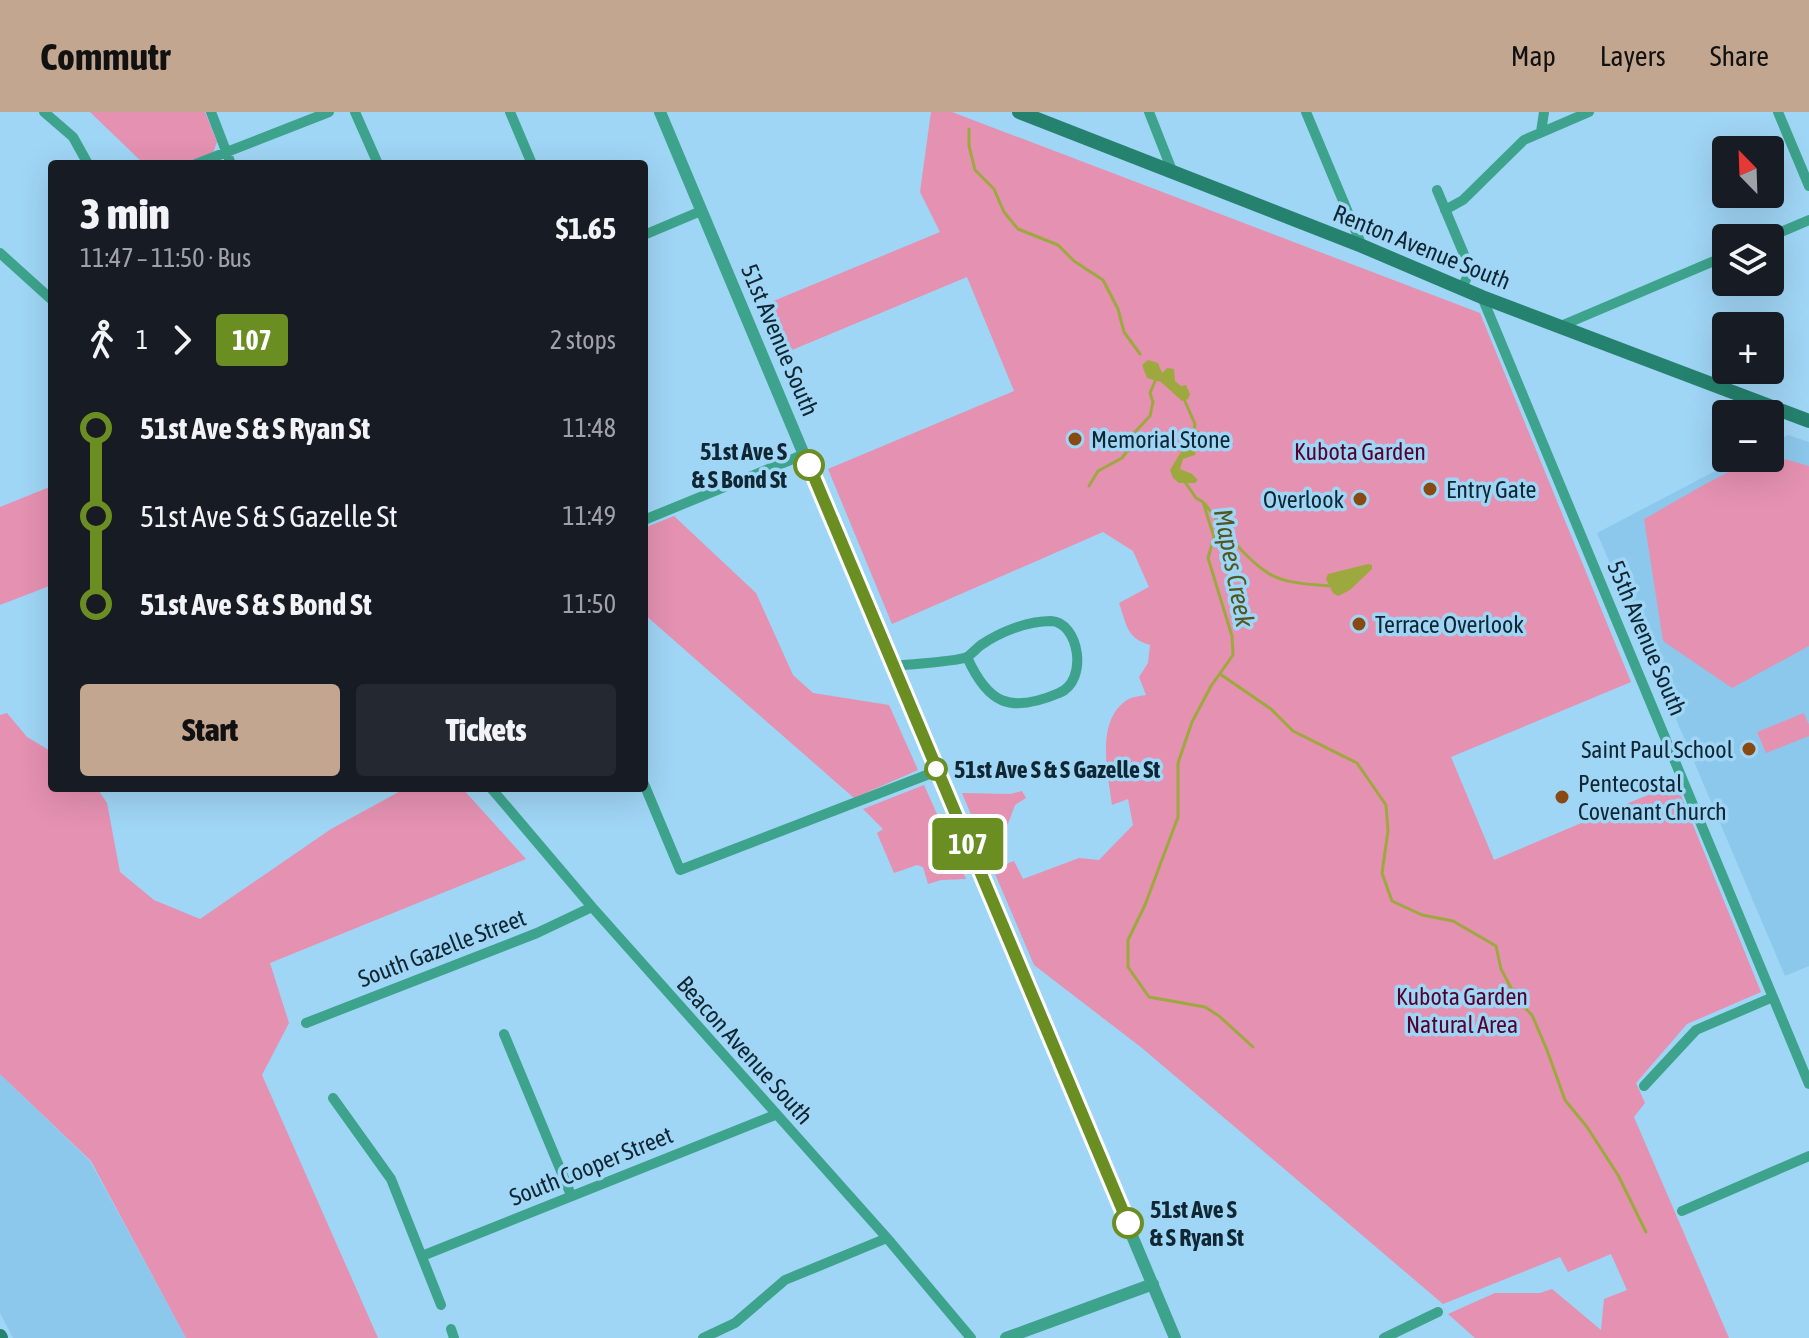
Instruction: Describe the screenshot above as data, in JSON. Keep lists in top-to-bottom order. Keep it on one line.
{"streets":{"main road":["Renton Avenue South"],"street":["51st Avenue South","55th Avenue South","South Gazelle Street","Beacon Avenue South","South Cooper Street"]},"crossings":[["Renton Avenue South","55th Avenue South"],["South Gazelle Street","Beacon Avenue South"],["Beacon Avenue South","South Cooper Street"]],"water":["Mapes Creek"],"parks":["Kubota Garden","Kubota Garden Natural Area"],"places":["Memorial Stone","51st Ave S & S Bond St","Entry Gate","Overlook","Terrace Overlook","Saint Paul School","51st Ave S & S Gazelle St","Pentecostal Covenant Church","51st Ave S & S Ryan St"],"lines":["bus line 107"],"north":"top left","page":{"header":"Commutr","nav":["Map","Layers","Share"],"on_map":"107","map_buttons":["+","−"],"heading":["3 min","11:47 – 11:50 · Bus","$1.65"],"legs":["1","107","2 stops"],"list":[{"name":"51st Ave S & S Ryan St","value":"11:48"},{"name":"51st Ave S & S Gazelle St","value":"11:49"},{"name":"51st Ave S & S Bond St","value":"11:50"}],"buttons":["Start","Tickets"]}}
